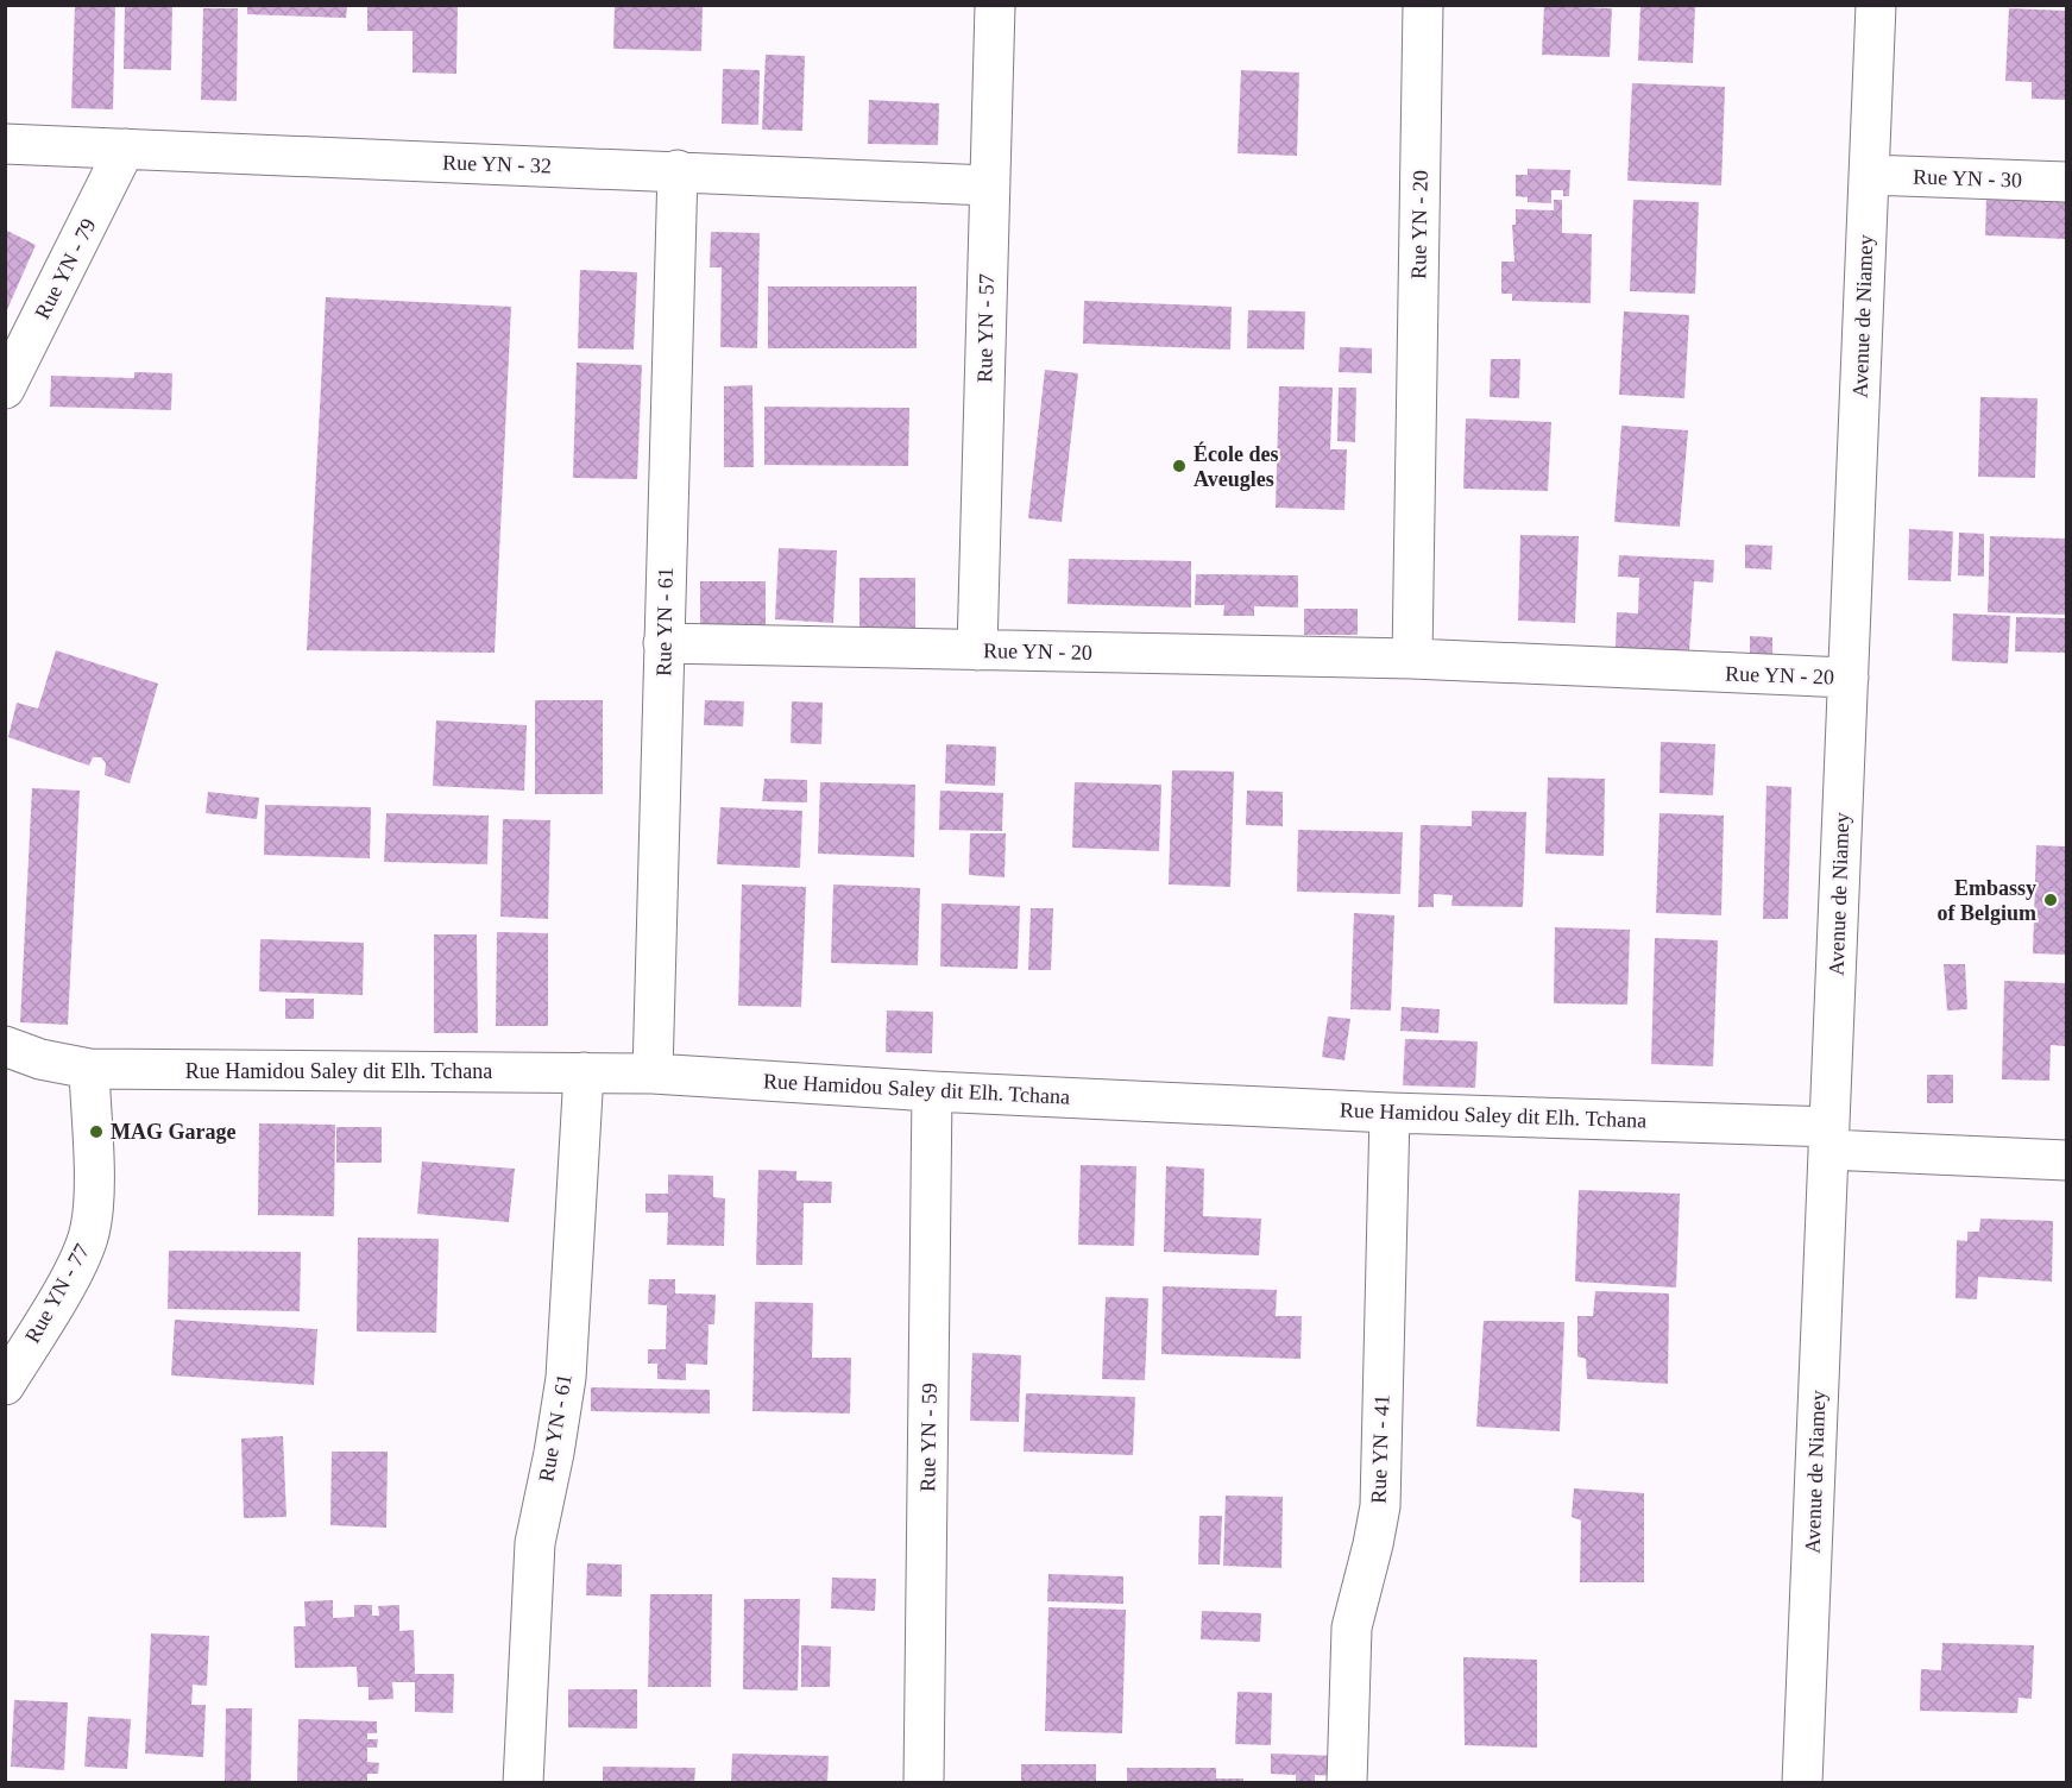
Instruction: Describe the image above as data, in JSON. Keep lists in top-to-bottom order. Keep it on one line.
{"streets":{"street":["Rue YN - 32","Rue YN - 30","Rue YN - 20","Rue YN - 79","Avenue de Niamey","Rue YN - 57","Rue YN - 61","Rue Hamidou Saley dit Elh. Tchana","Rue YN - 77","Rue YN - 59","Rue YN - 41"]},"crossings":[["Rue YN - 32","Rue YN - 79"],["Rue YN - 32","Rue YN - 57"],["Rue YN - 32","Rue YN - 61"],["Rue YN - 30","Avenue de Niamey"],["Rue YN - 20","Avenue de Niamey"],["Rue YN - 20","Rue YN - 57"],["Rue YN - 20","Rue YN - 61"],["Avenue de Niamey","Rue Hamidou Saley dit Elh. Tchana"],["Rue YN - 61","Rue Hamidou Saley dit Elh. Tchana"],["Rue Hamidou Saley dit Elh. Tchana","Rue YN - 77"],["Rue Hamidou Saley dit Elh. Tchana","Rue YN - 59"],["Rue Hamidou Saley dit Elh. Tchana","Rue YN - 41"]],"places":["École des Aveugles","Embassy of Belgium","MAG Garage"]}
